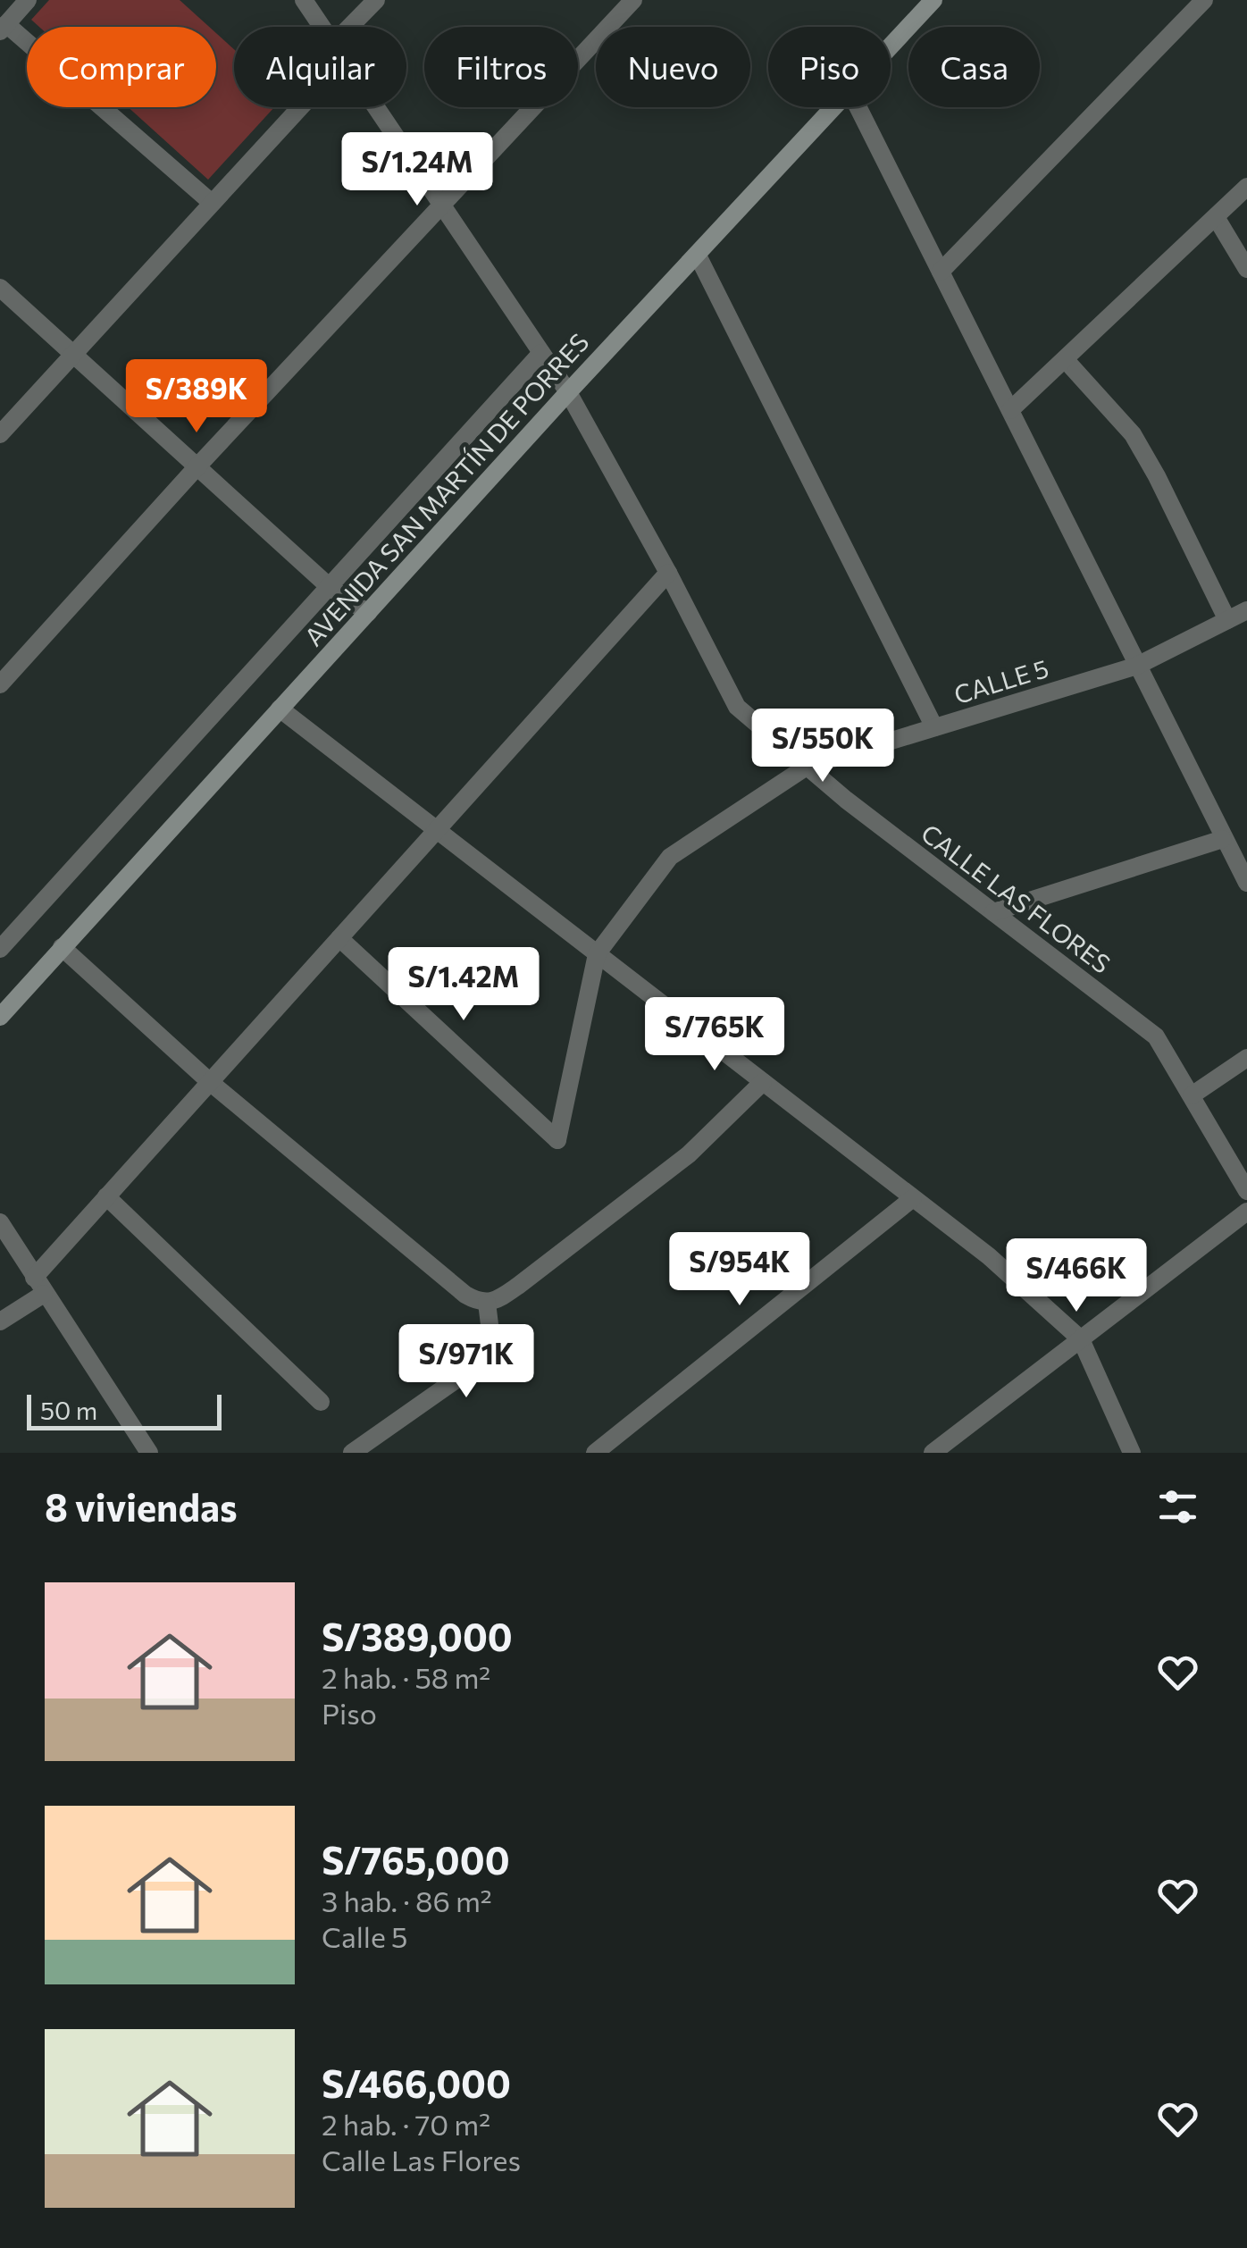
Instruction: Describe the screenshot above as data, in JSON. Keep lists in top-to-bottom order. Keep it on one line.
{"streets":{"street":["AVENIDA SAN MARTÍN DE PORRES","CALLE 5","CALLE LAS FLORES"]},"crossings":[["AVENIDA SAN MARTÍN DE PORRES","CALLE LAS FLORES"],["CALLE 5","CALLE LAS FLORES"]],"scale_bar":"50 m","page":{"chip":["Comprar","Alquilar","Filtros","Nuevo","Piso","Casa"],"price":["S/1.24M","S/389K","S/550K","S/1.42M","S/765K","S/954K","S/466K","S/971K"],"scale":"50 m","heading":"8 viviendas","list":[{"name":"S/389,000","note":"2 hab. · 58 m² · Piso"},{"name":"S/765,000","note":"3 hab. · 86 m² · Calle 5"},{"name":"S/466,000","note":"2 hab. · 70 m² · Calle Las Flores"}]}}
